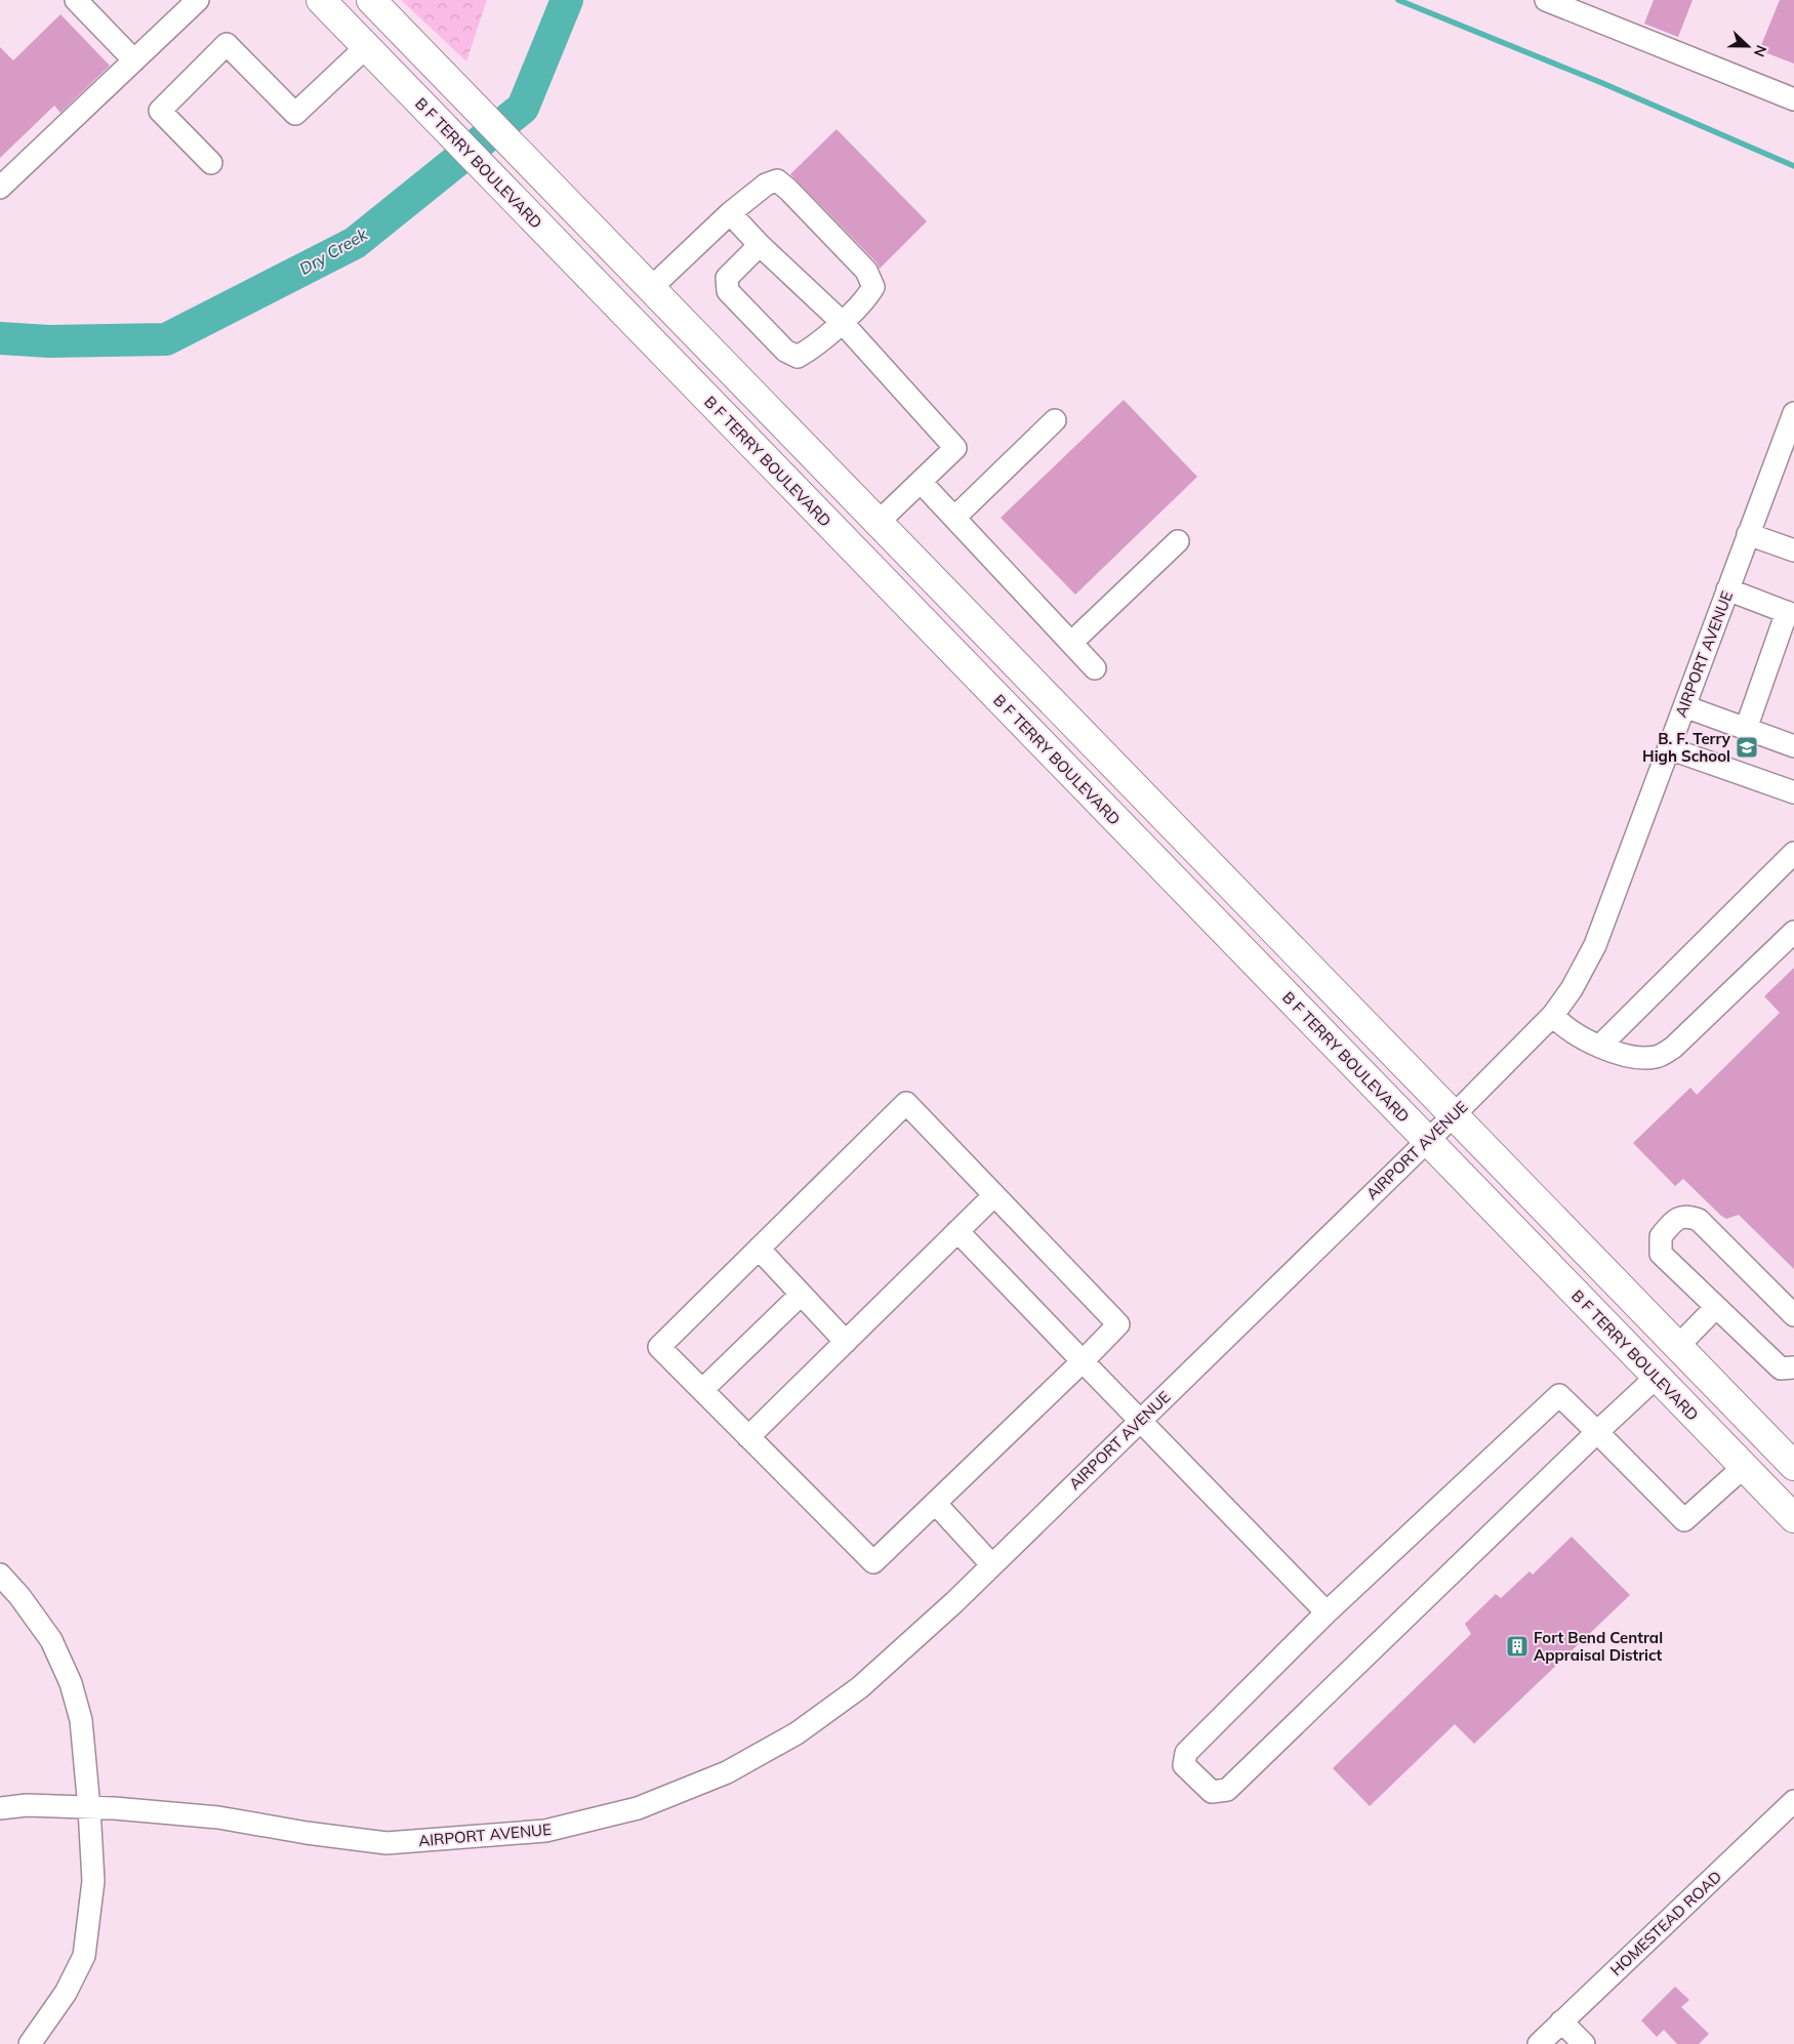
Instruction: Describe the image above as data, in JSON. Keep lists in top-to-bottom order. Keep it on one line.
{"streets":{"main road":["B F TERRY BOULEVARD"],"street":["AIRPORT AVENUE","HOMESTEAD ROAD"]},"crossings":[["B F TERRY BOULEVARD","AIRPORT AVENUE"]],"water":["Dry Creek"],"places":{"school or university":["B. F. Terry High School"],"building":["Fort Bend Central Appraisal District"]},"north":"right"}
